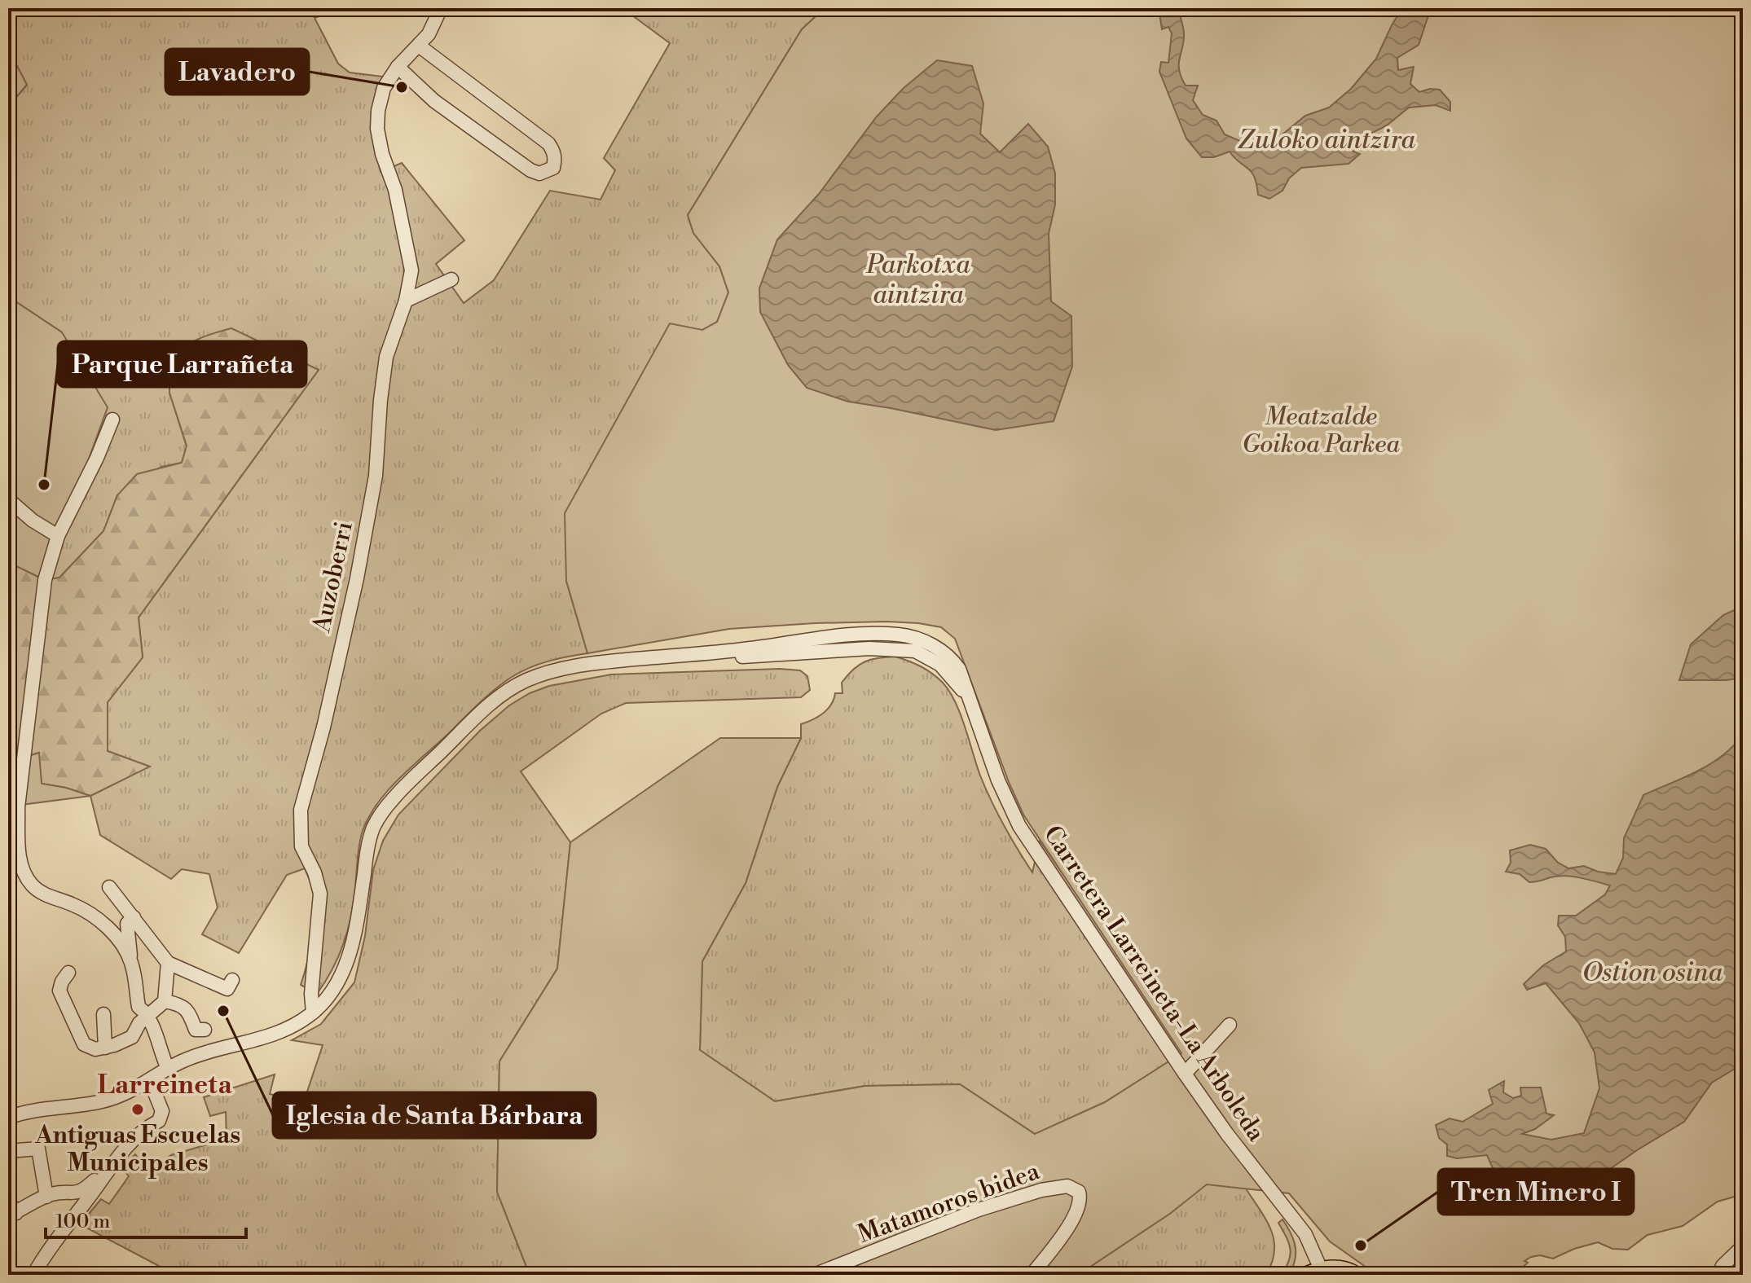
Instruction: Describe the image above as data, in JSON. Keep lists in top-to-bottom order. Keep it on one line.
{"streets":{"street":["Auzoberri","Carretera Larreineta-La Arboleda","Matamoros bidea"]},"crossings":[["Auzoberri","Carretera Larreineta-La Arboleda"]],"districts":["Larreineta"],"water":["Zuloko aintzira","Parkotxa aintzira","Ostion osina"],"parks":["Meatzalde Goikoa Parkea"],"places":["Lavadero","Parque Larrañeta","Iglesia de Santa Bárbara","Antiguas Escuelas Municipales","Tren Minero I"],"scale_bar":"100 m"}
